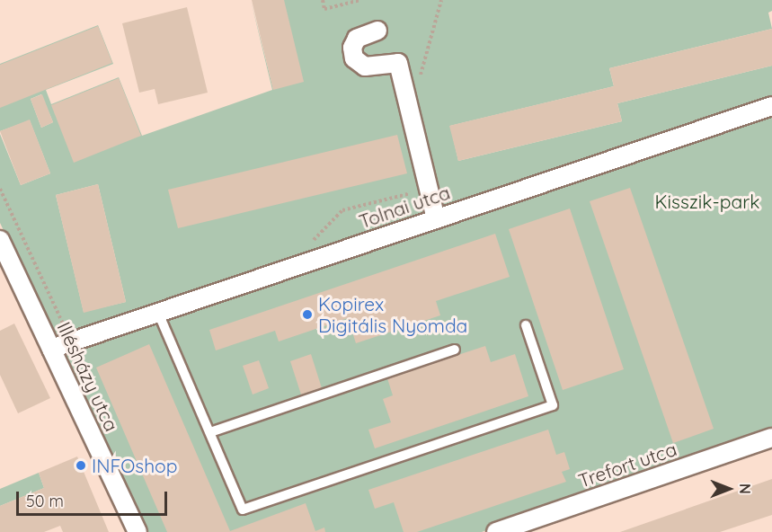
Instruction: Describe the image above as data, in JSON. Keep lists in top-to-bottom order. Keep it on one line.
{"streets":{"street":["Tolnai utca","Illésházy utca","Trefort utca"]},"crossings":[["Tolnai utca","Illésházy utca"]],"parks":["Kisszik-park"],"places":["Kopirex Digitális Nyomda","INFOshop"],"scale_bar":"50 m","north":"right"}
